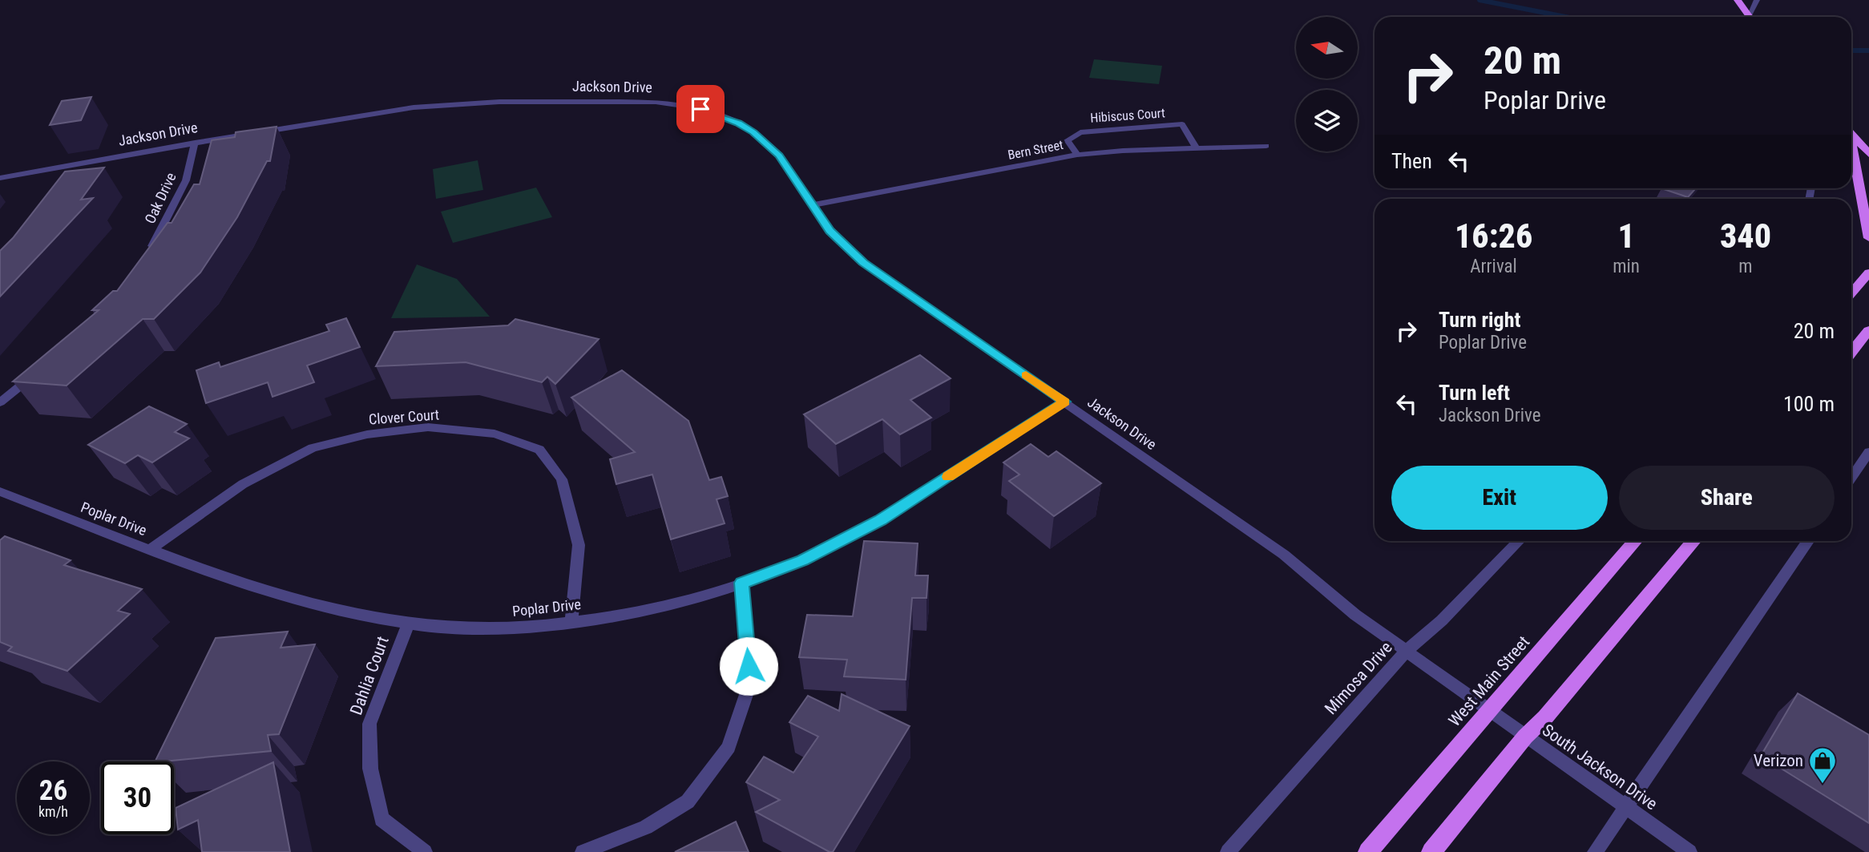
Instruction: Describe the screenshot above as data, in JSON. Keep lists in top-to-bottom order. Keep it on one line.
{"streets":{"main road":["West Main Street"],"street":["Jackson Drive","Hibiscus Court","Bern Street","Oak Drive","Clover Court","Poplar Drive","Dahlia Court","Mimosa Drive","South Jackson Drive"]},"crossings":[["Jackson Drive","Bern Street"],["Jackson Drive","Oak Drive"],["Jackson Drive","Poplar Drive"],["Jackson Drive","Mimosa Drive"],["Jackson Drive","West Main Street"],["Jackson Drive","South Jackson Drive"],["Hibiscus Court","Bern Street"],["Clover Court","Poplar Drive"],["Poplar Drive","Dahlia Court"],["West Main Street","South Jackson Drive"]],"places":{"shop":["Verizon"]},"north":"left","page":{"turn":["20 m","Poplar Drive"],"then":"Then","eta":["16:26","Arrival","1","min","340","m"],"list":[{"name":"Turn right","note":"Poplar Drive","value":"20 m"},{"name":"Turn left","note":"Jackson Drive","value":"100 m"}],"buttons":["Exit","Share"],"speed":"26 km/h","limit":"30"}}
